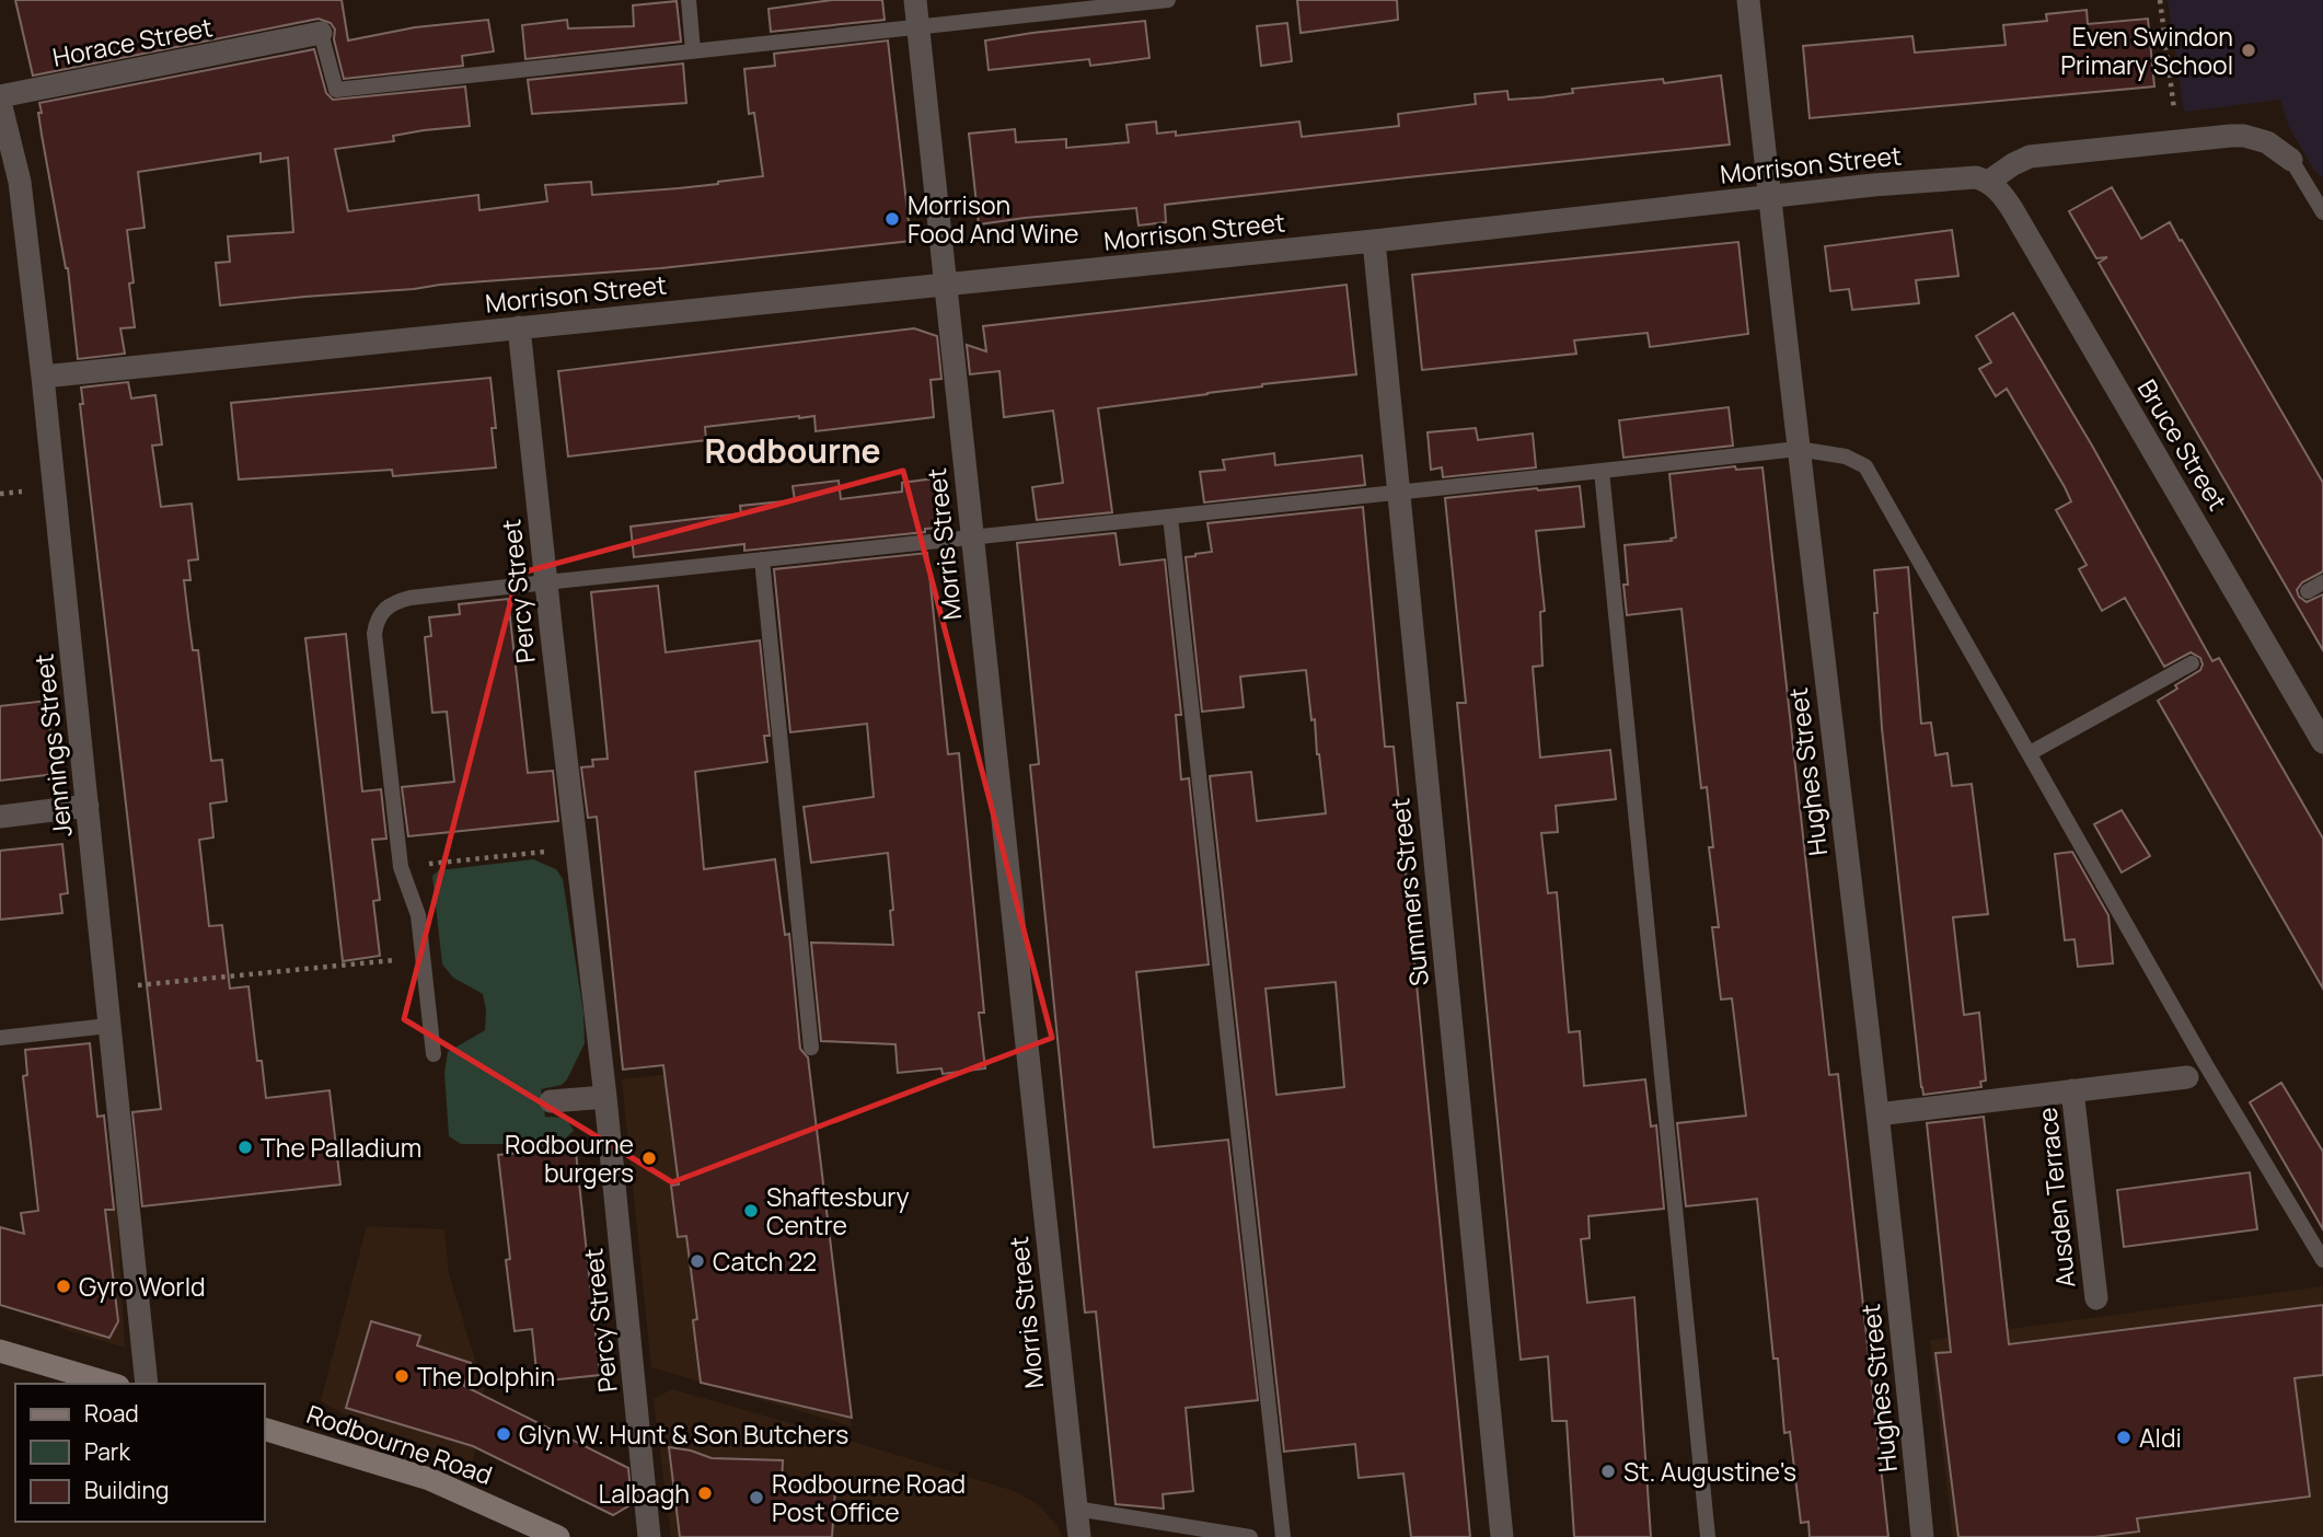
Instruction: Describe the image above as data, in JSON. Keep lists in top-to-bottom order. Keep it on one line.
{"streets":{"street":["Horace Street","Morrison Street","Bruce Street","Morris Street","Percy Street","Jennings Street","Hughes Street","Summers Street","Ausden Terrace","Rodbourne Road"]},"crossings":[["Horace Street","Jennings Street"],["Morrison Street","Bruce Street"],["Morrison Street","Morris Street"],["Morrison Street","Percy Street"],["Morrison Street","Jennings Street"],["Morrison Street","Hughes Street"],["Morrison Street","Summers Street"],["Hughes Street","Ausden Terrace"]],"districts":["Rodbourne"],"places":["Even Swindon Primary School","Morrison Food And Wine","The Palladium","Rodbourne burgers","Shaftesbury Centre","Catch 22","Gyro World","The Dolphin","Glyn W. Hunt & Son Butchers","Aldi","St. Augustine's","Lalbagh","Rodbourne Road Post Office"],"legend":["Road","Park","Building"]}
